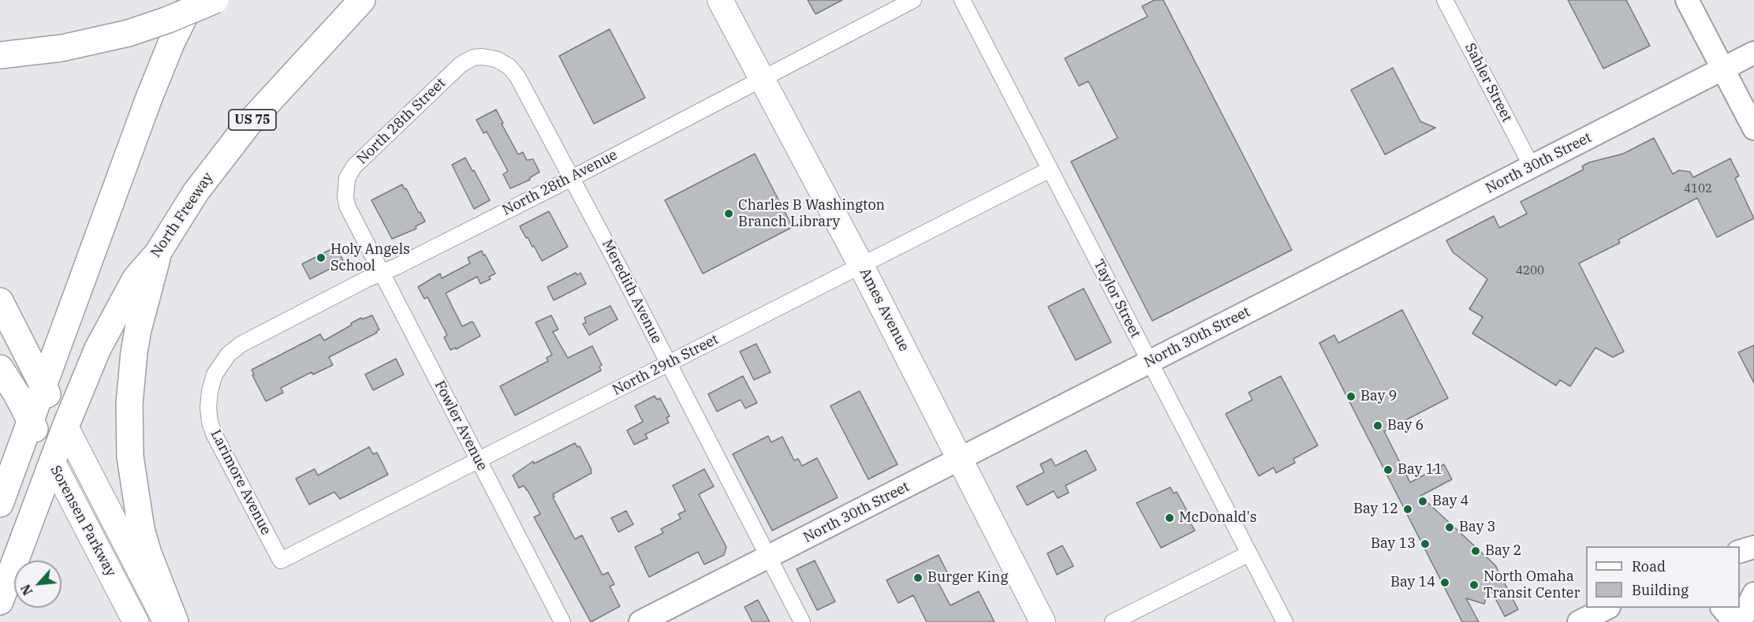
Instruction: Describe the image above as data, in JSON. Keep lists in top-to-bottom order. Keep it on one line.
{"streets":{"highway":["US 75","North Freeway","Sorensen Parkway"],"main road":["North 30th Street","Ames Avenue"],"street":["Sahler Street","North 28th Street","North 28th Avenue","Meredith Avenue","Taylor Street","North 29th Street","Fowler Avenue","Larimore Avenue"]},"crossings":[["Sahler Street","North 30th Street"],["US 75","North Freeway"],["US 75","Sorensen Parkway"],["North 28th Street","Meredith Avenue"],["North 28th Street","Fowler Avenue"],["North 30th Street","Meredith Avenue"],["North 30th Street","Taylor Street"],["North 30th Street","Ames Avenue"],["North 28th Avenue","Meredith Avenue"],["North 28th Avenue","Ames Avenue"],["North 28th Avenue","Fowler Avenue"],["North 28th Avenue","Larimore Avenue"],["North Freeway","Sorensen Parkway"],["Meredith Avenue","North 29th Street"],["Taylor Street","North 29th Street"],["Ames Avenue","North 29th Street"],["North 29th Street","Fowler Avenue"],["North 29th Street","Larimore Avenue"]],"places":["Charles B Washington Branch Library","Holy Angels School","Bay 9","Bay 6","Bay 11","Bay 4","Bay 12","McDonald's","Bay 3","Bay 13","Bay 2","Burger King","Bay 14","North Omaha Transit Center"],"house_numbers":["4102","4200"],"legend":["Road","Building"],"north":"bottom left"}
